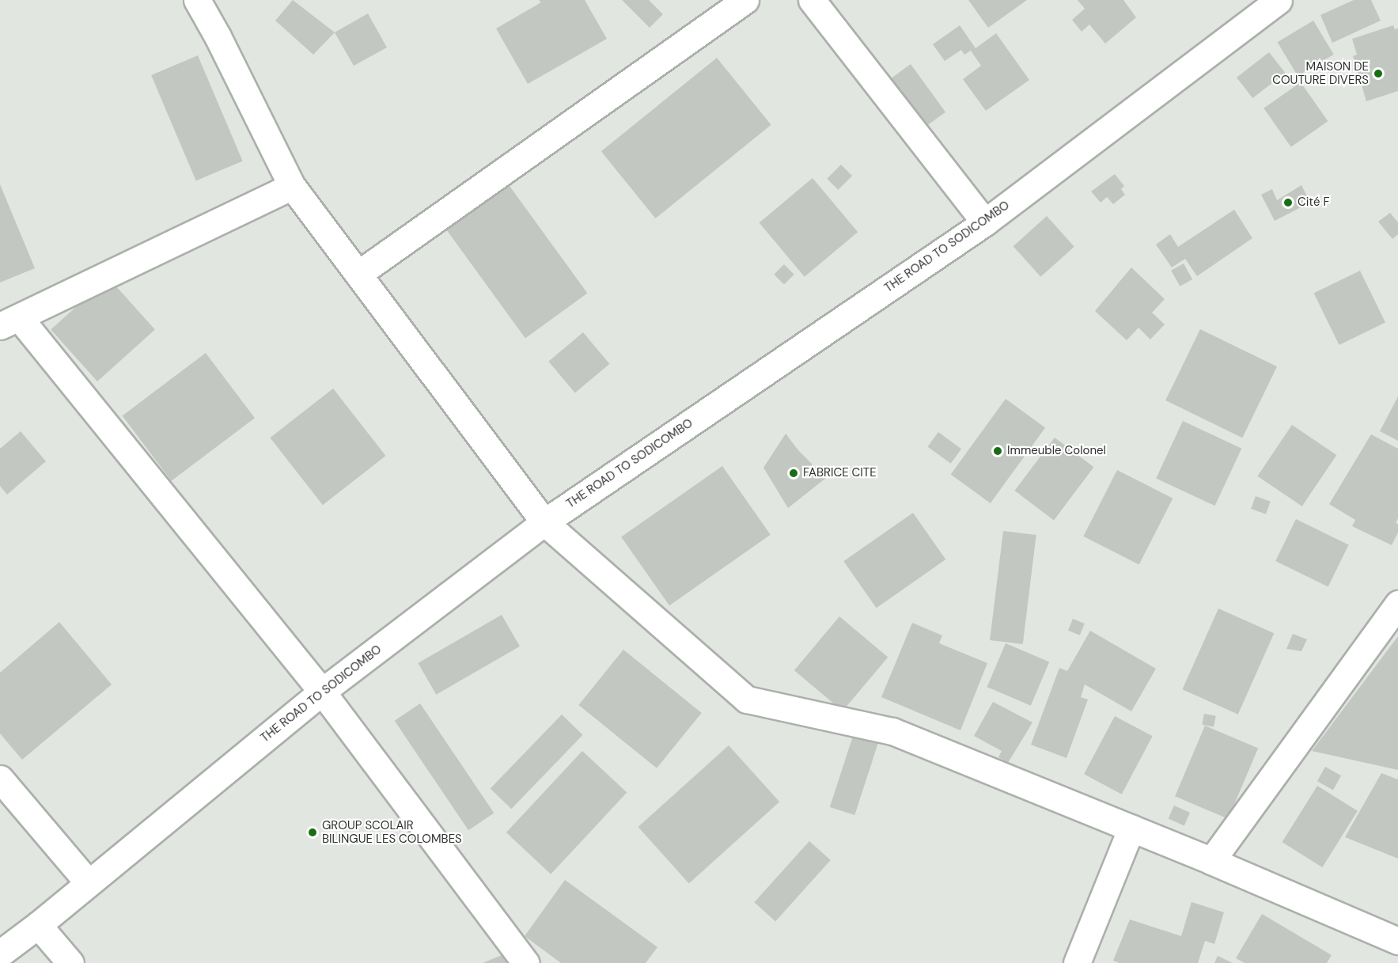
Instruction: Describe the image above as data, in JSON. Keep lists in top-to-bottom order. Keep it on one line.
{"streets":{"street":["THE ROAD TO SODICOMBO"]},"places":["MAISON DE COUTURE DIVERS","Cité F","Immeuble Colonel","FABRICE CITE","GROUP SCOLAIR BILINGUE LES COLOMBES"]}
